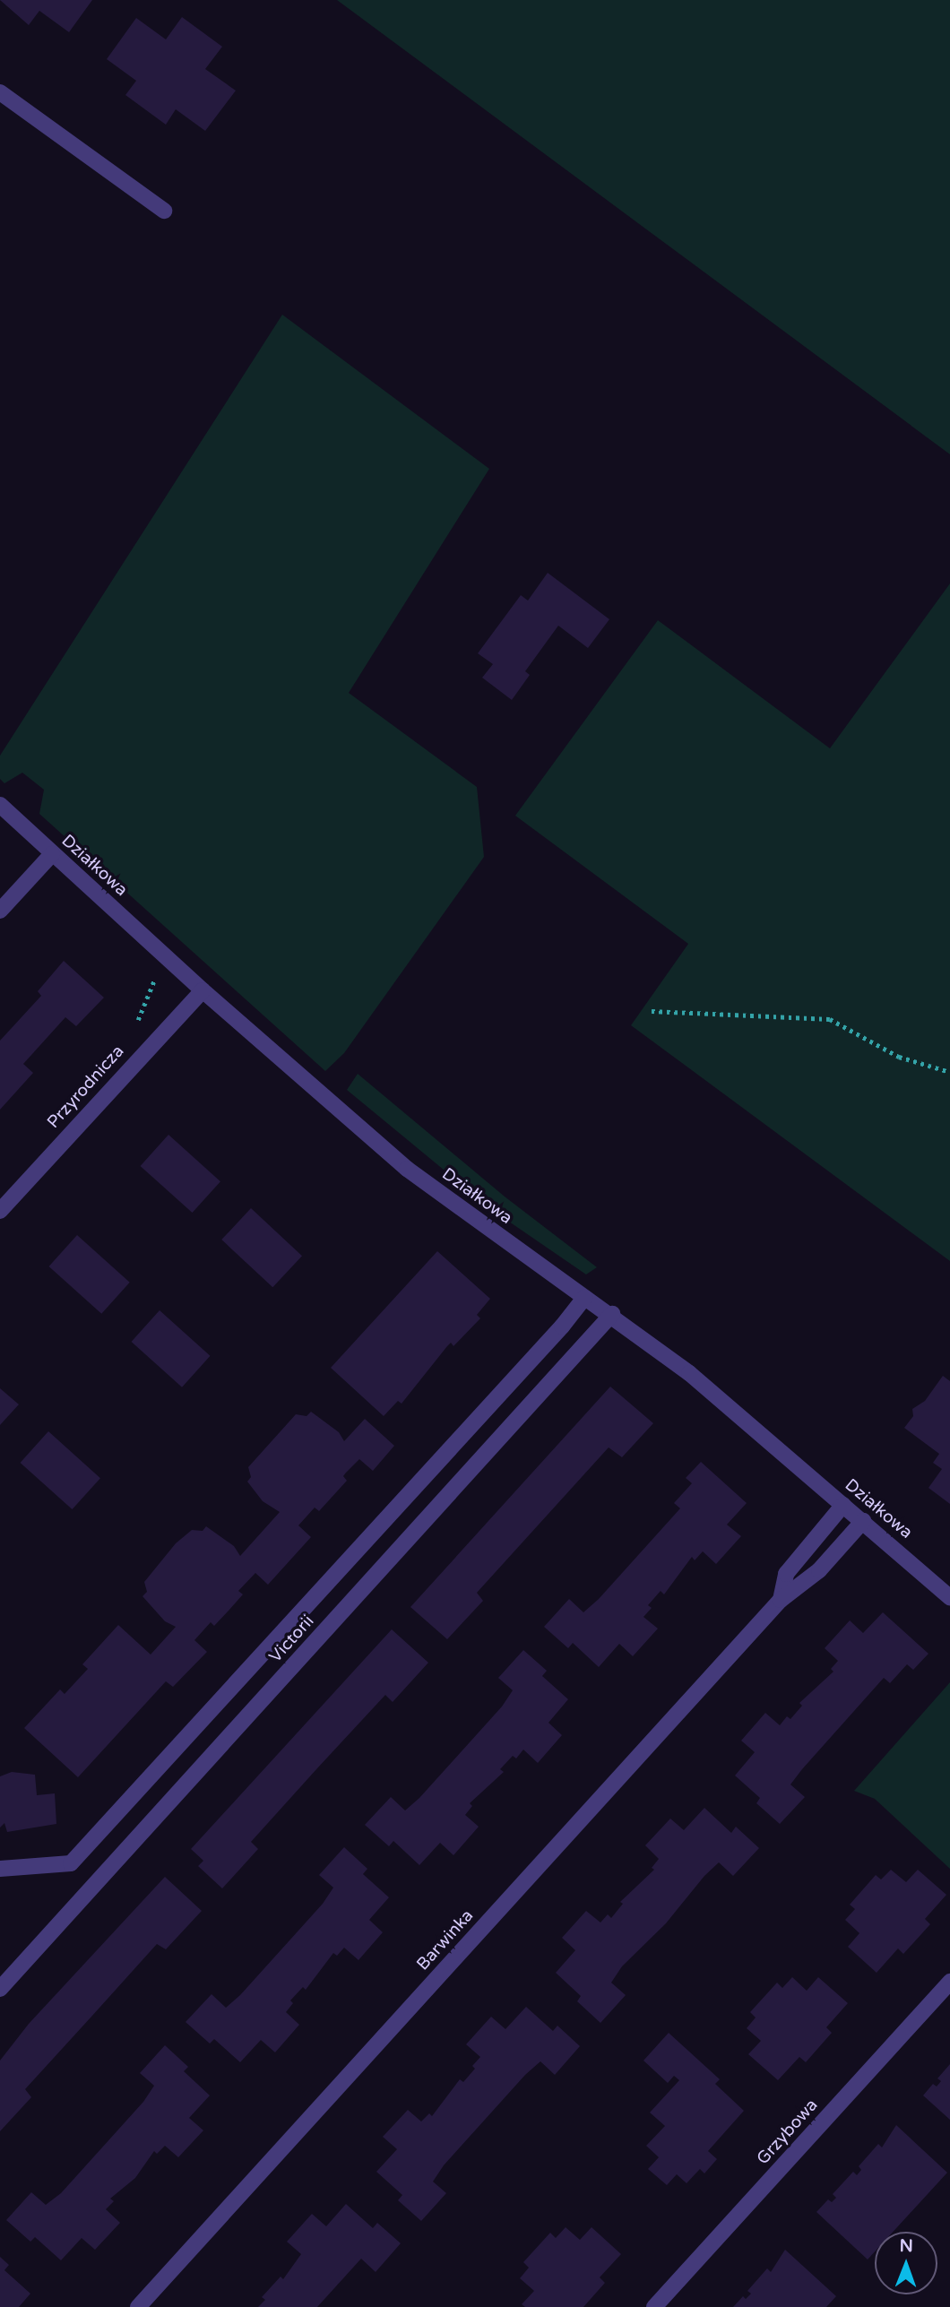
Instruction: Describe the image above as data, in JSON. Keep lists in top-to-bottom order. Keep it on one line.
{"streets":{"street":["Działkowa","Przyrodnicza","Victorii","Barwinka","Grzybowa"]},"crossings":[["Działkowa","Przyrodnicza"],["Działkowa","Victorii"],["Działkowa","Barwinka"]],"north":"top"}
